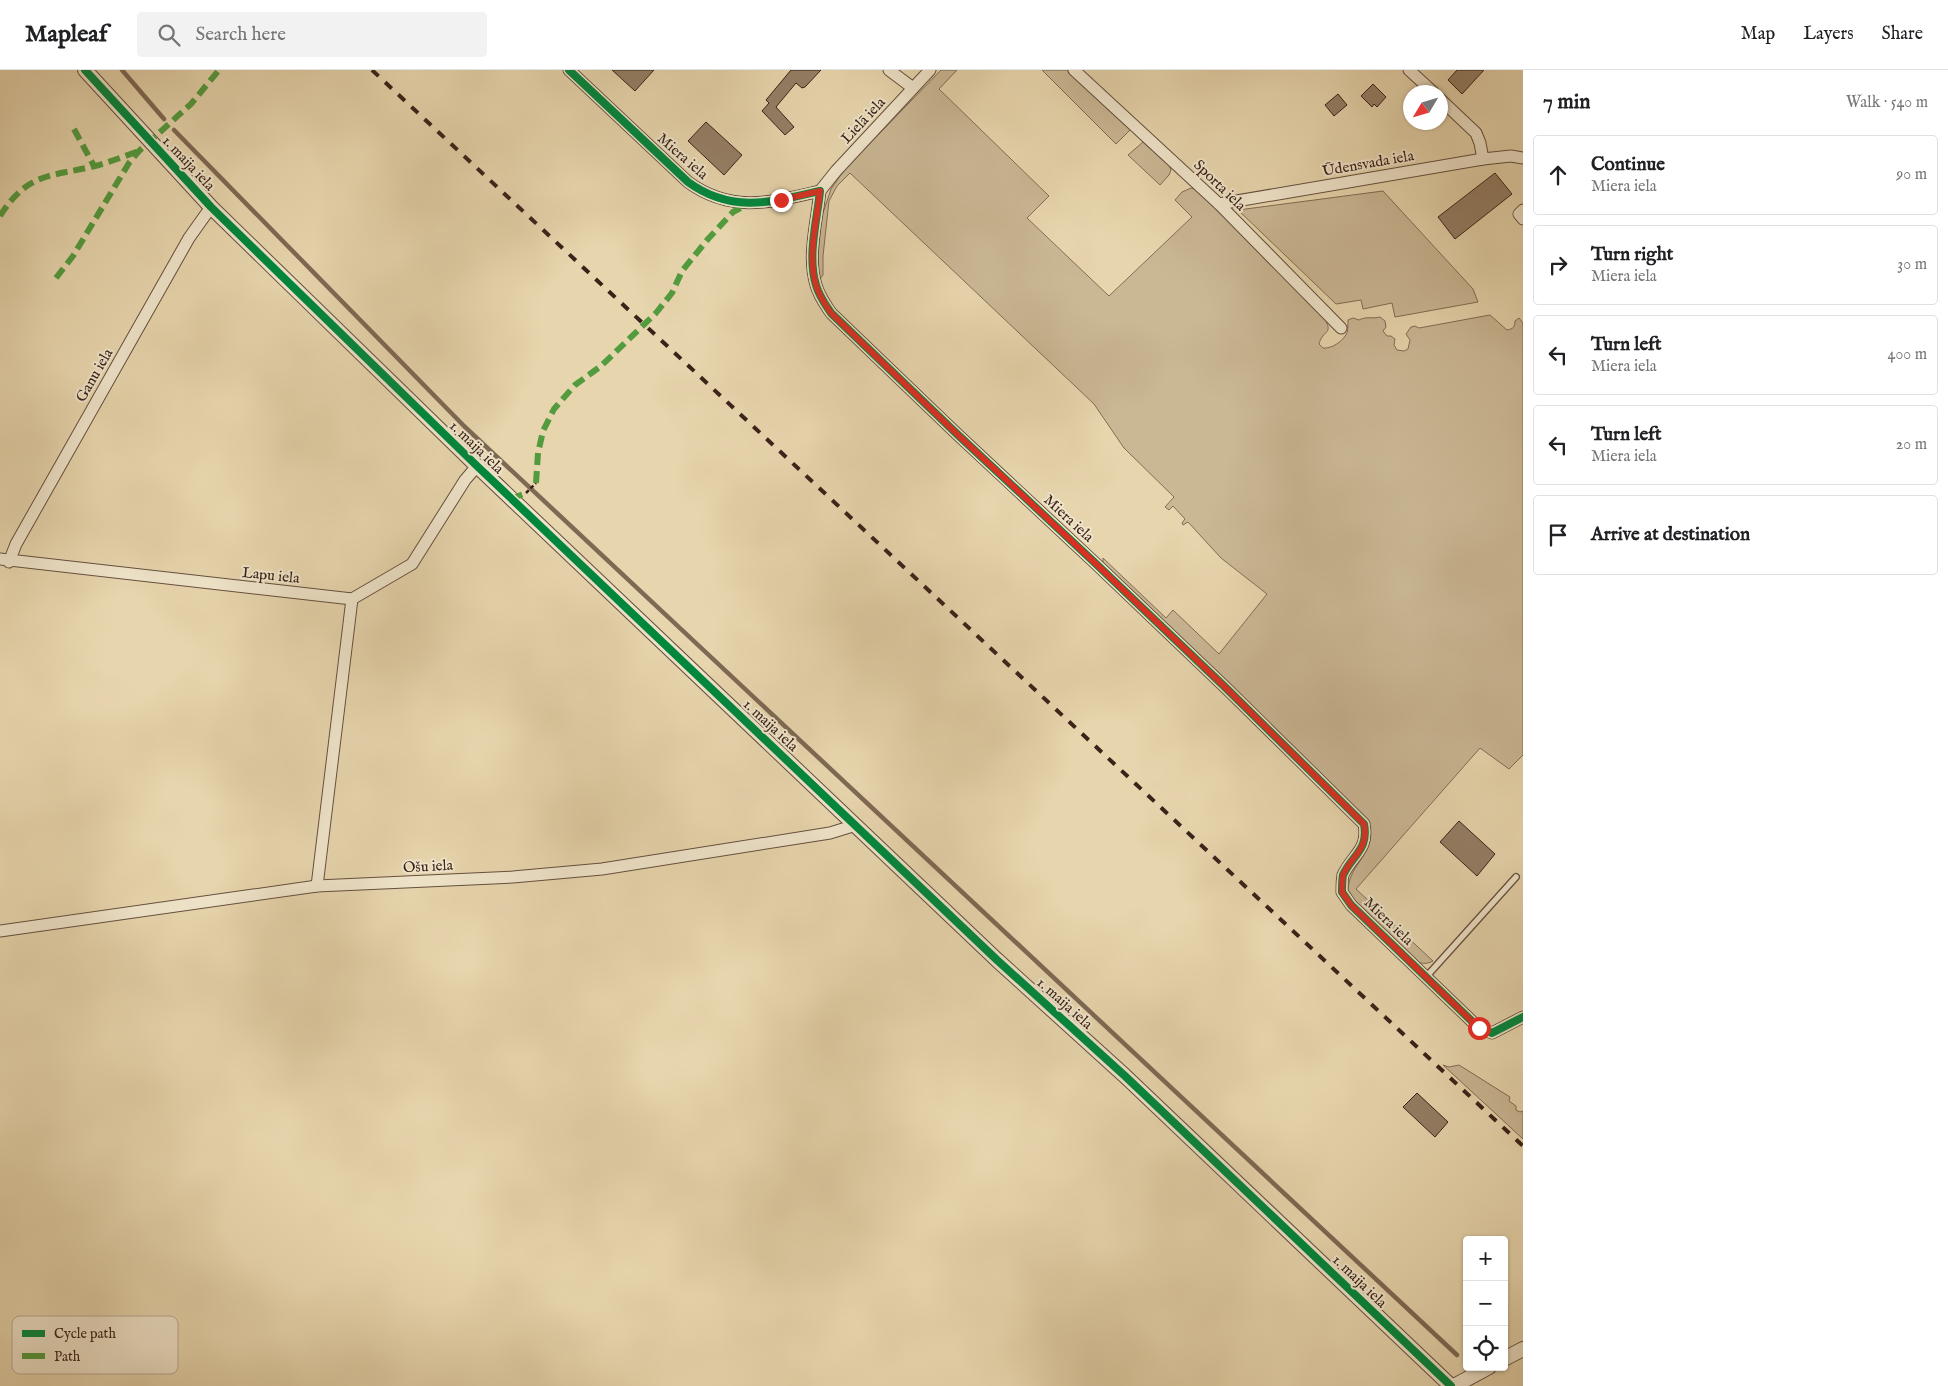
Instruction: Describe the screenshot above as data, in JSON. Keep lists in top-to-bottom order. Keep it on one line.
{"streets":{"street":["Lielā iela","Miera iela","1. maija iela","Ūdensvada iela","Sporta iela","Ganu iela","Lapu iela","Ošu iela"]},"crossings":[["Lielā iela","Miera iela"],["1. maija iela","Ganu iela"],["1. maija iela","Ošu iela"],["Ūdensvada iela","Sporta iela"],["Ganu iela","Lapu iela"]],"legend":["Cycle path","Path"],"north":"bottom left","page":{"header":"Mapleaf","search":"Search here","nav":["Map","Layers","Share"],"heading":["7 min","Walk · 540 m"],"list":[["Continue","Miera iela","90 m"],["Turn right","Miera iela","30 m"],["Turn left","Miera iela","400 m"],["Turn left","Miera iela","20 m"],"Arrive at destination"],"map_buttons":["+","−"]}}
